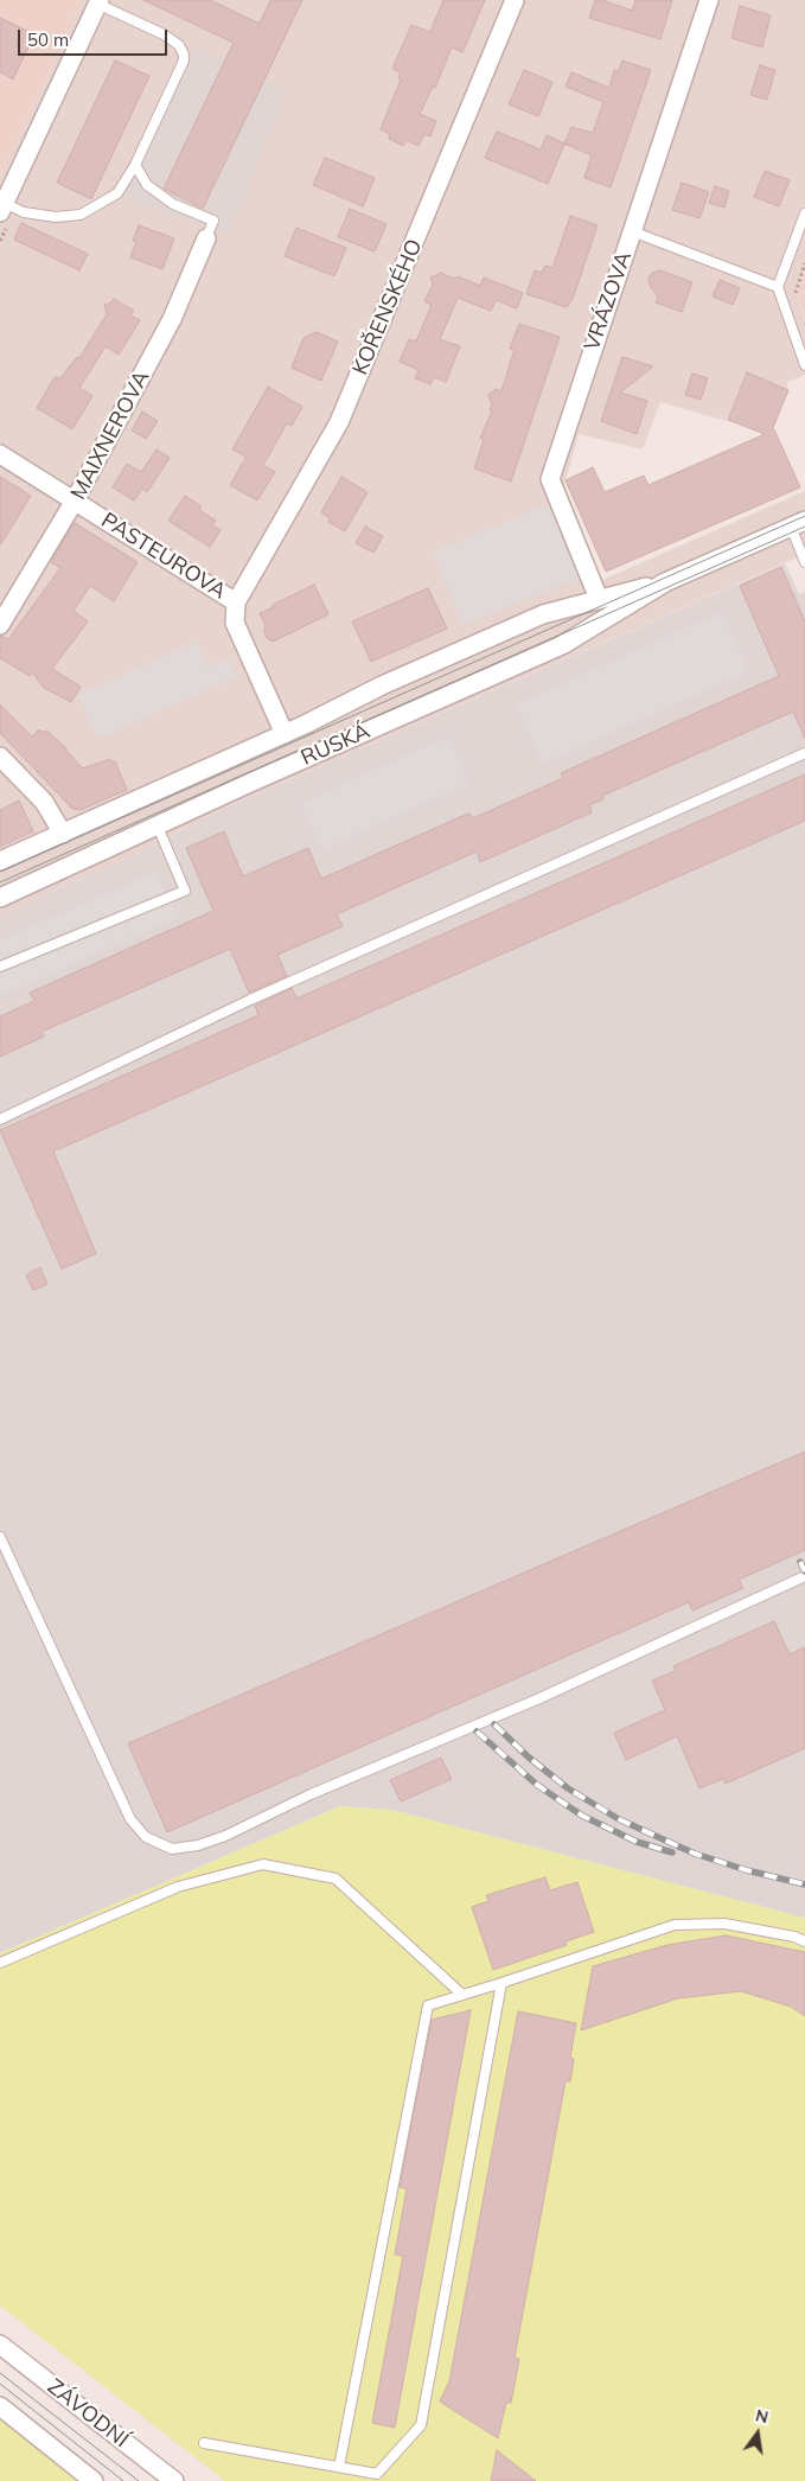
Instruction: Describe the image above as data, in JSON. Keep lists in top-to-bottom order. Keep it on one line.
{"streets":{"street":["VRÁZOVA","KOŘENSKÉHO","MAIXNEROVA","PASTEUROVA","RUSKÁ","ZÁVODNÍ"]},"crossings":[["VRÁZOVA","RUSKÁ"],["KOŘENSKÉHO","PASTEUROVA"],["MAIXNEROVA","PASTEUROVA"],["PASTEUROVA","RUSKÁ"]],"scale_bar":"50 m","north":"top"}
